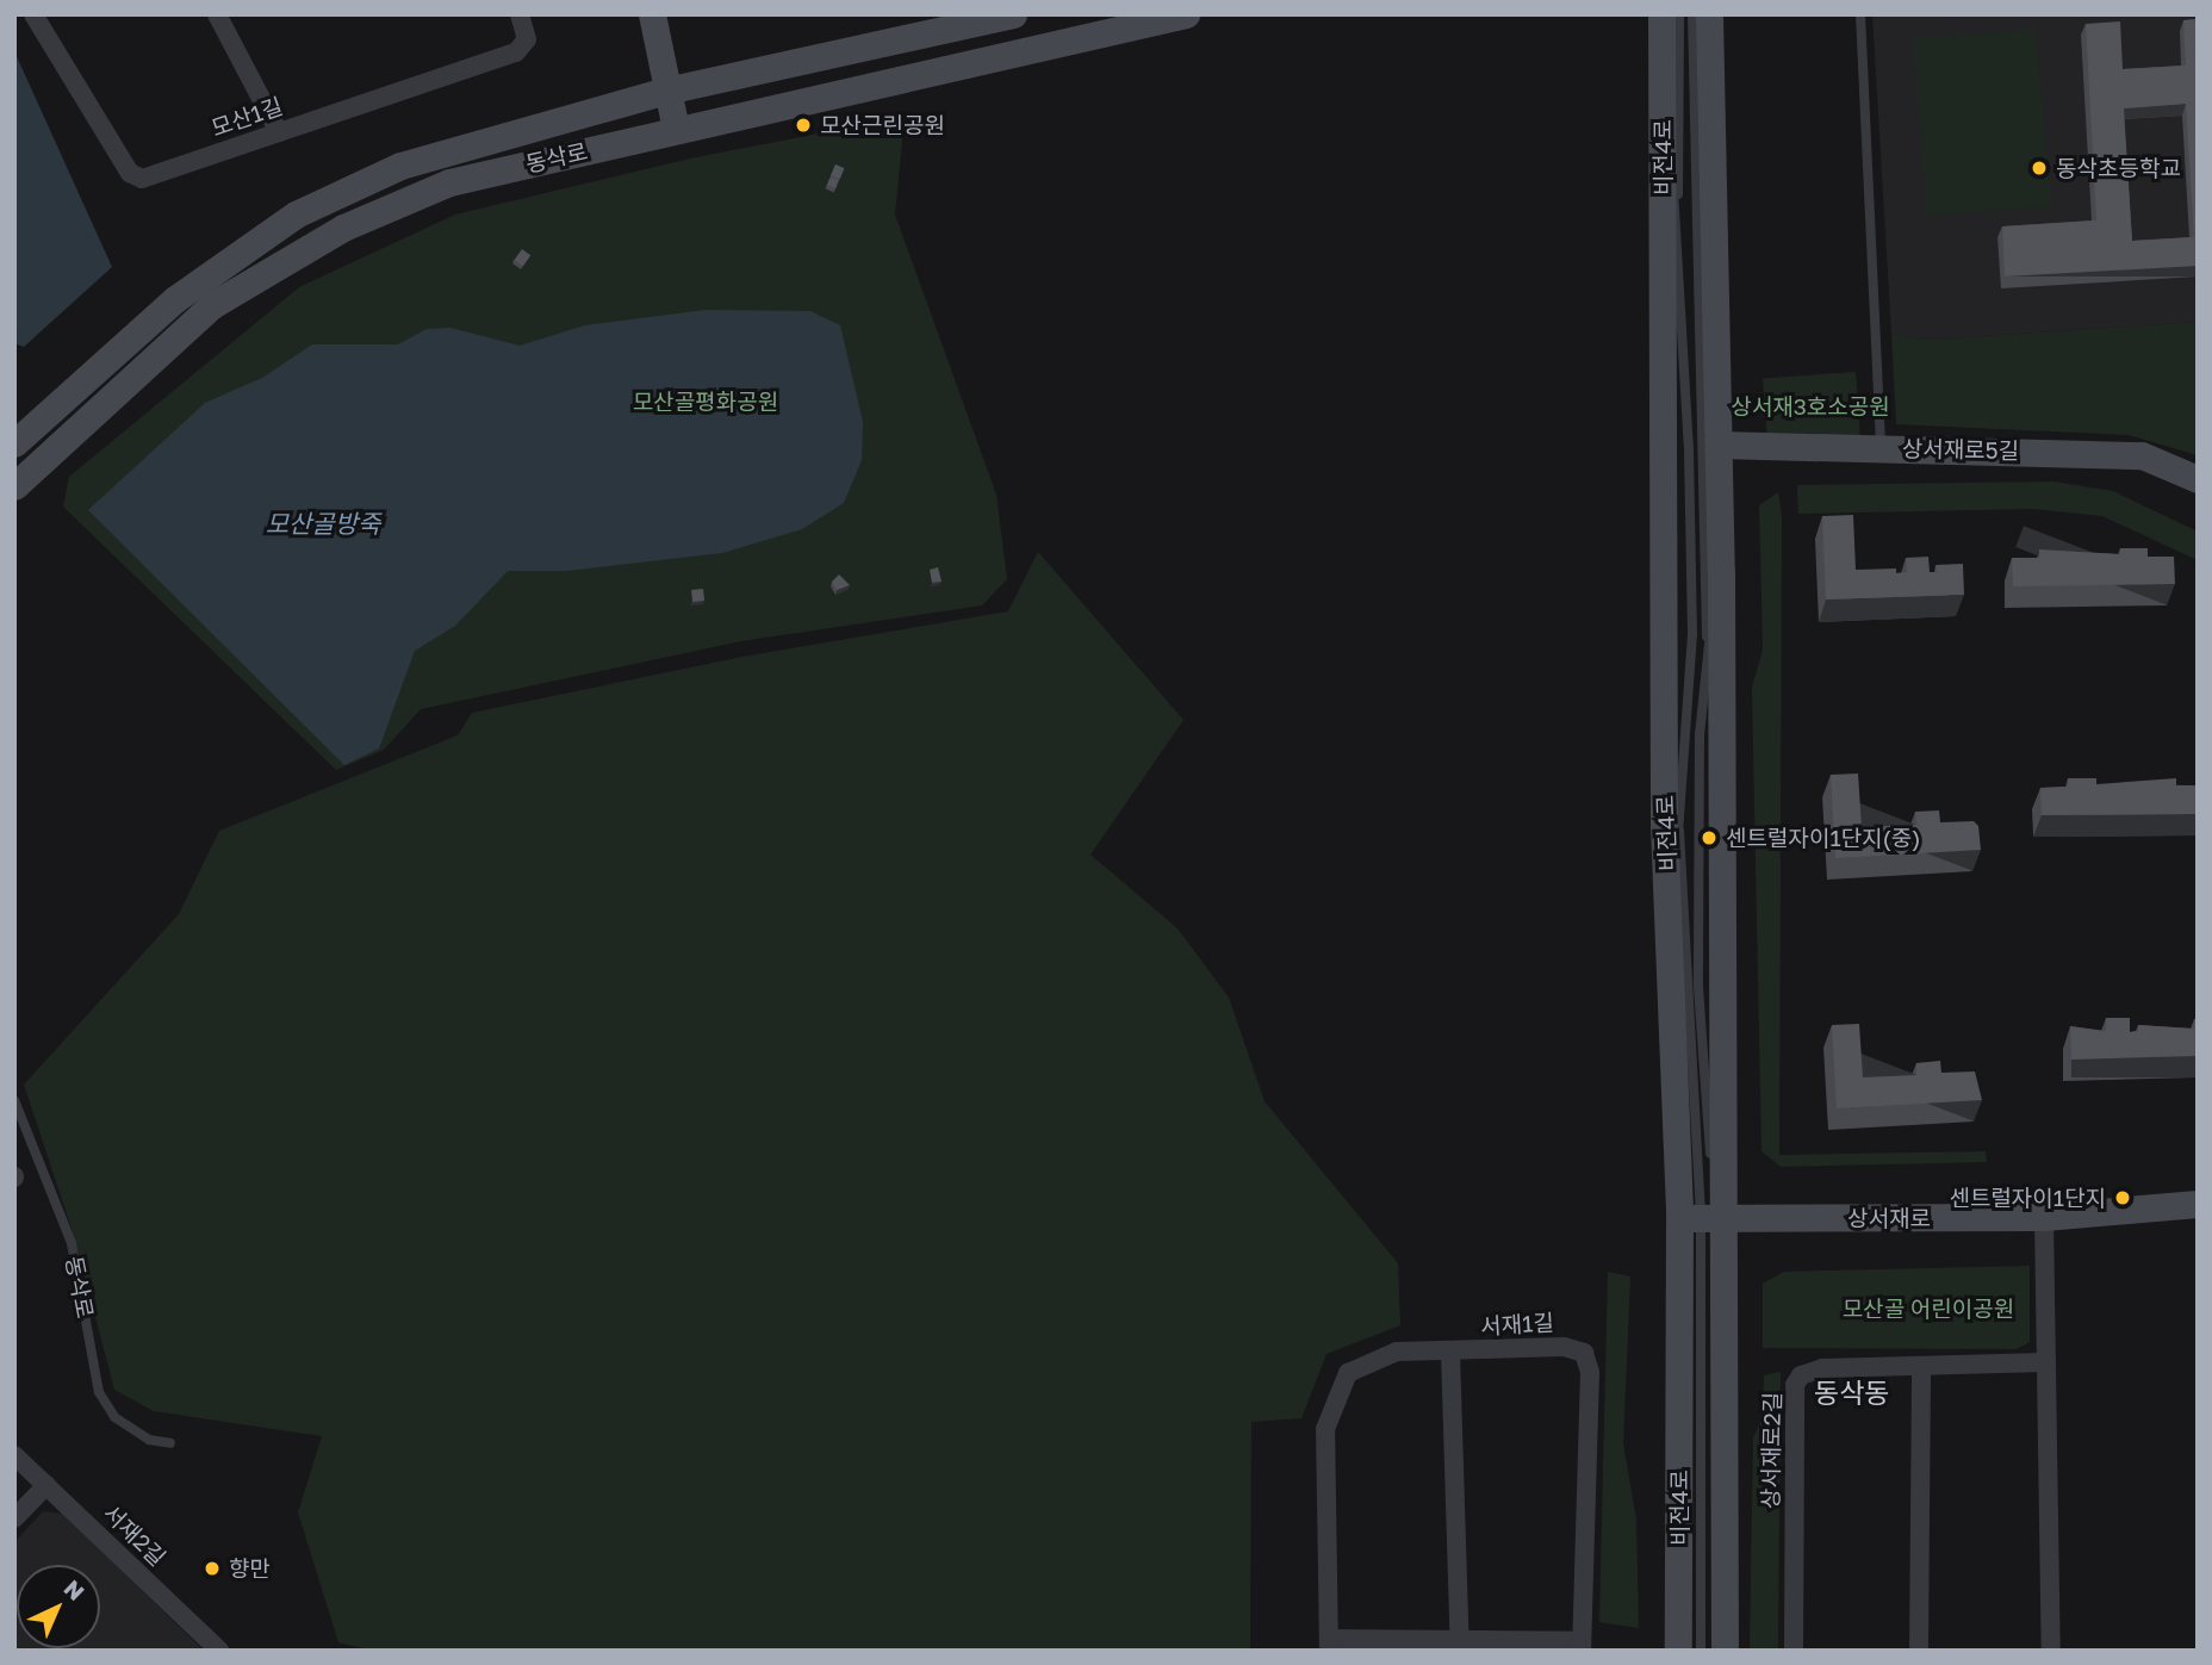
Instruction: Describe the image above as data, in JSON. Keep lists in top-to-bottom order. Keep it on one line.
{"streets":{"main road":["동삭로","비전4로","상서재로5길","상서재로"],"street":["모산1길","서재1길","상서재로2길","서재2길"]},"crossings":[["비전4로","상서재로5길"],["비전4로","상서재로"]],"districts":["동삭동"],"water":["모산골방죽"],"parks":["모산골평화공원","상서재3호소공원","모산골 어린이공원"],"places":["모산근린공원","동삭초등학교","센트럴자이1단지(중)","센트럴자이1단지","향만"],"north":"top right"}
